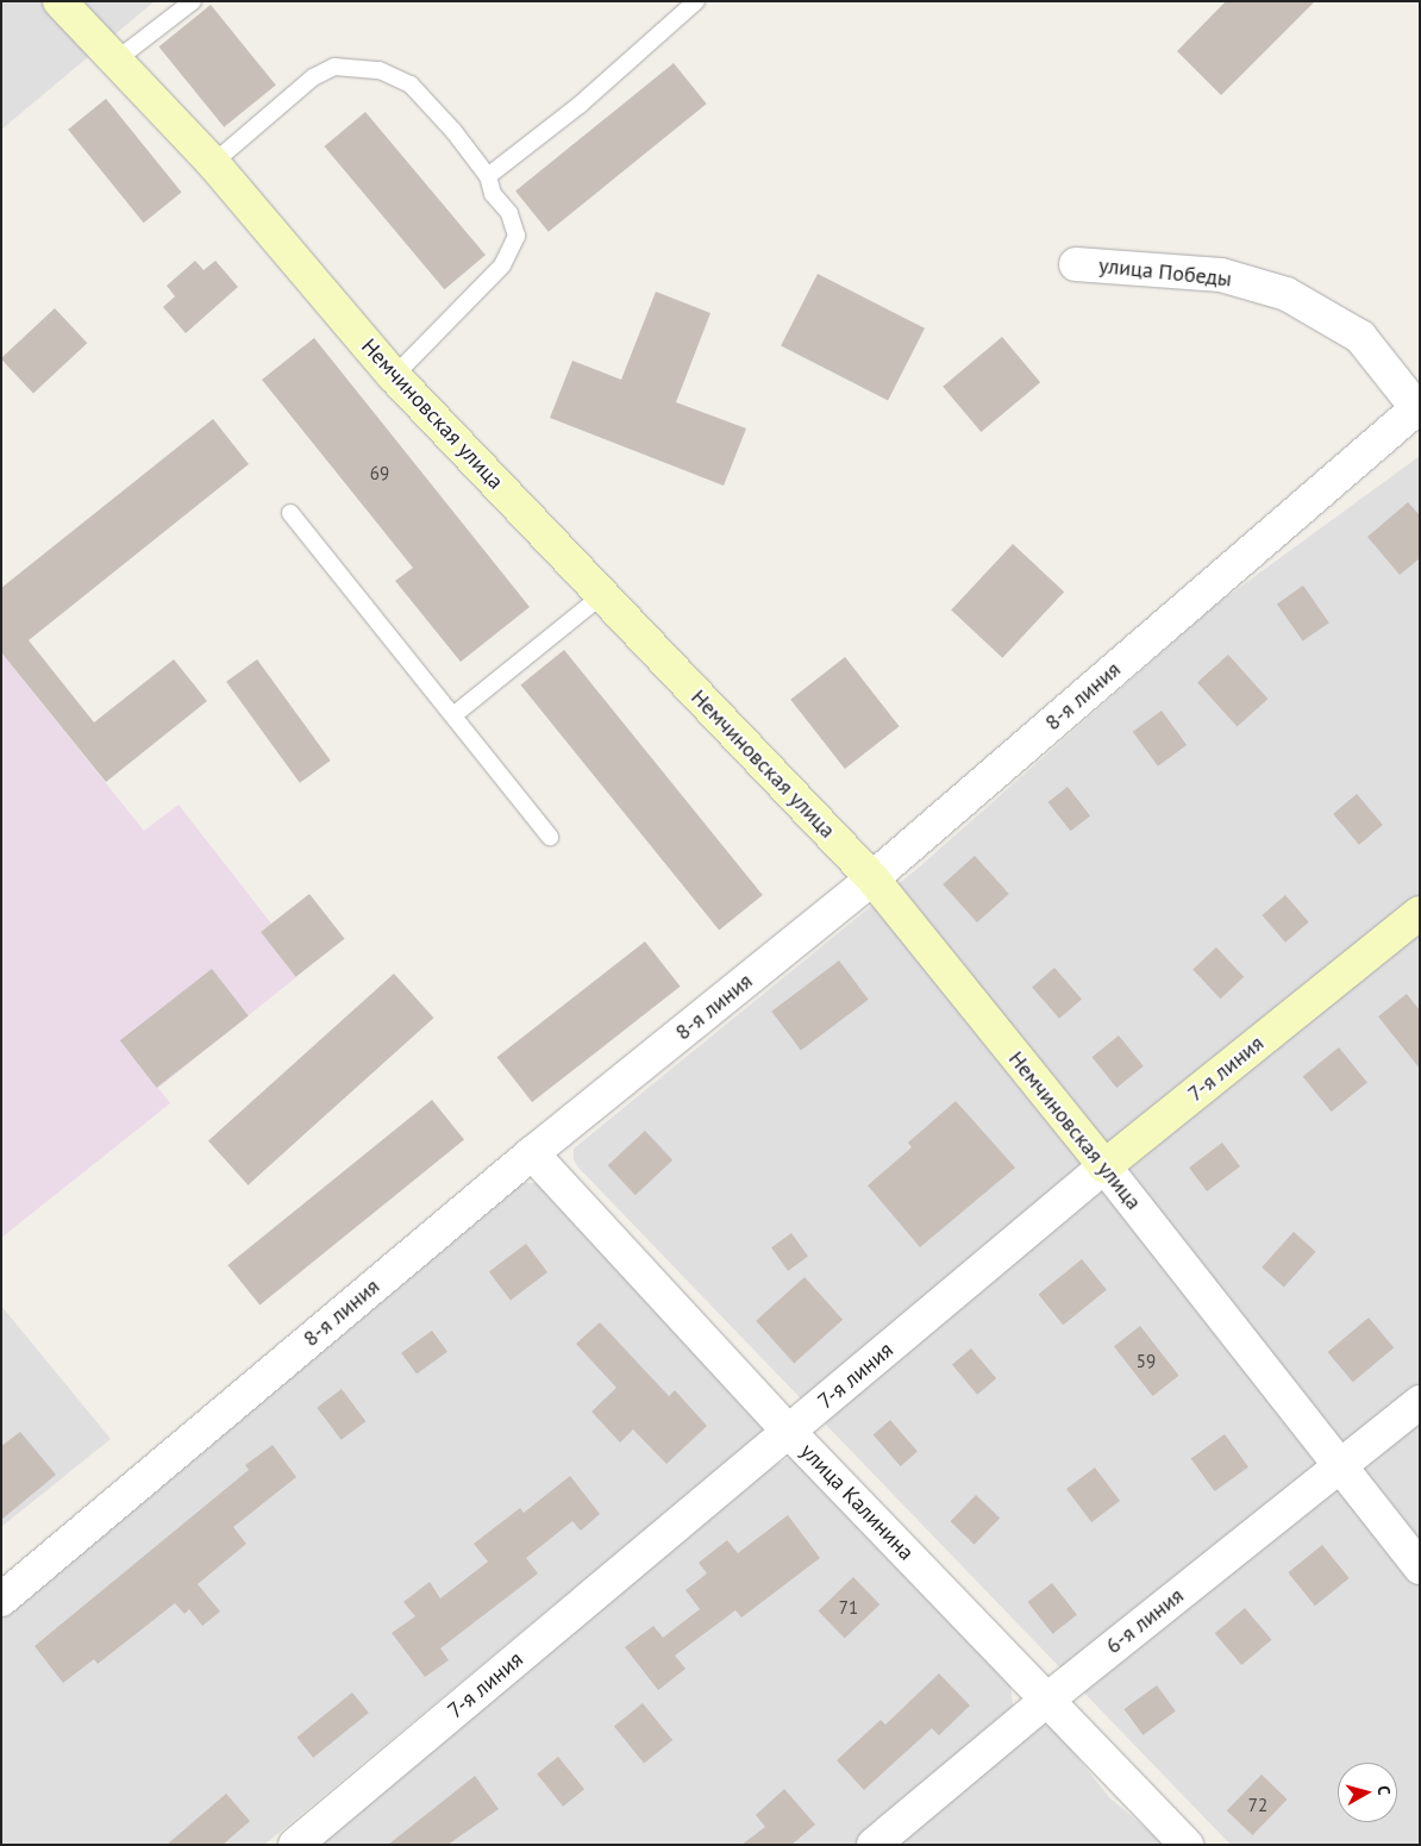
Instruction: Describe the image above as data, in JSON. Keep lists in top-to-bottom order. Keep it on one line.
{"streets":{"main road":["Немчиновская улица","7-я линия"],"street":["улица Победы","8-я линия","улица Калинина","6-я линия"]},"crossings":[["улица Победы","8-я линия"],["Немчиновская улица","8-я линия"],["Немчиновская улица","7-я линия"],["Немчиновская улица","6-я линия"],["8-я линия","улица Калинина"],["7-я линия","улица Калинина"],["улица Калинина","6-я линия"]],"house_numbers":["69","59","71","72"],"north":"right"}
